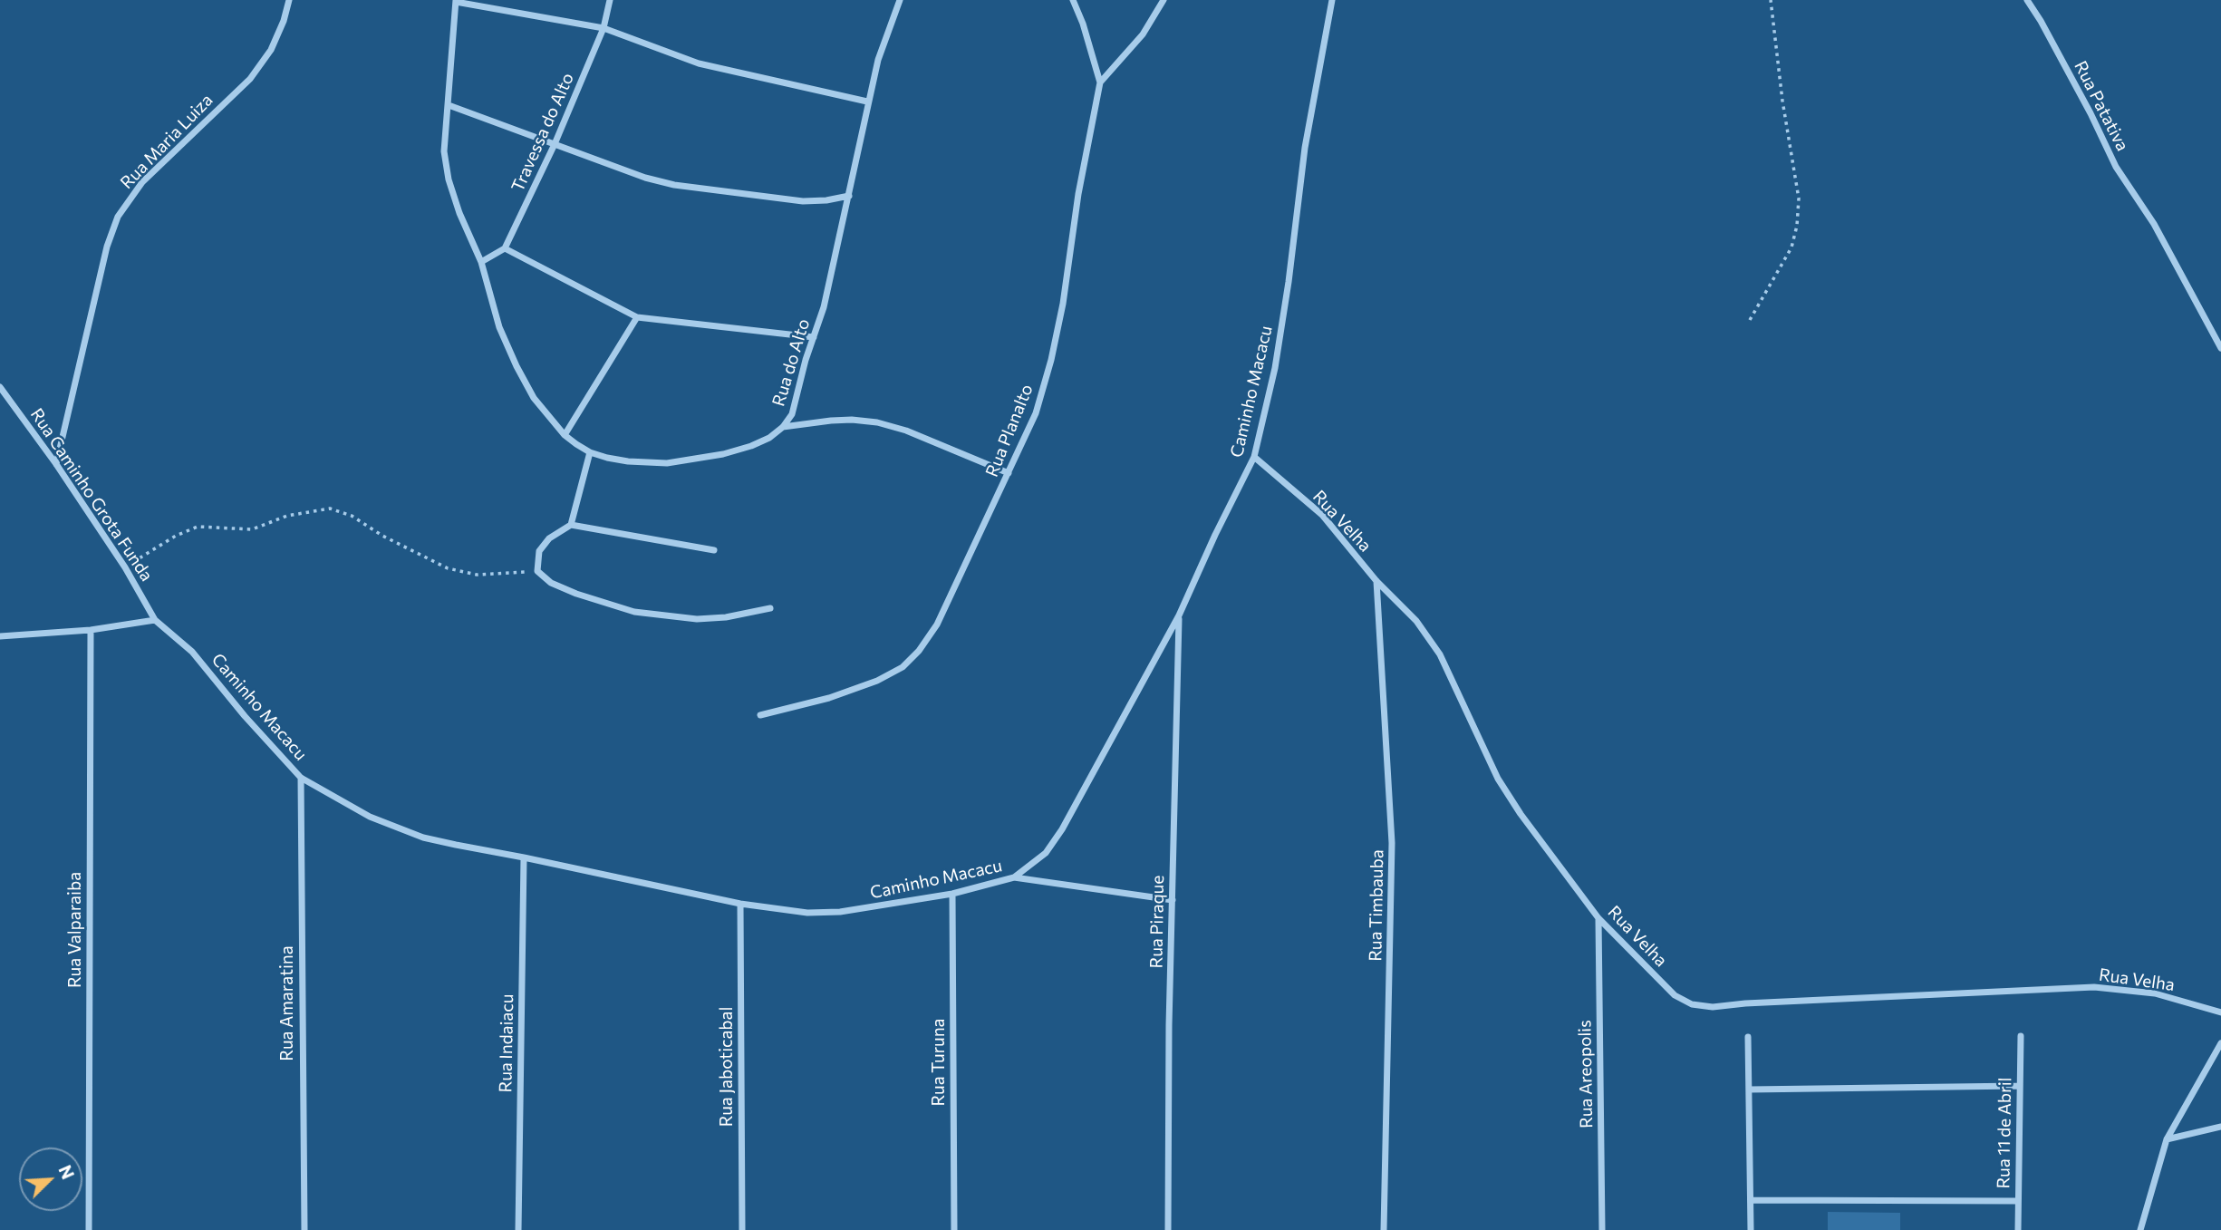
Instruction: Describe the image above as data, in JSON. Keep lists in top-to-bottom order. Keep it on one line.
{"streets":{"street":["Rua Patativa","Travessa do Alto","Rua Maria Luiza","Rua do Alto","Caminho Macacu","Rua Planalto","Rua Caminho Grota Funda","Rua Velha","Rua Timbauba","Rua Piraque","Rua Valparaiba","Rua Amaratina","Rua Indaiacu","Rua Turuna","Rua Jaboticabal","Rua Areopolis","Rua 11 de Abril"]},"crossings":[["Rua Maria Luiza","Rua Caminho Grota Funda"],["Caminho Macacu","Rua Caminho Grota Funda"],["Caminho Macacu","Rua Velha"],["Caminho Macacu","Rua Piraque"],["Caminho Macacu","Rua Amaratina"],["Caminho Macacu","Rua Indaiacu"],["Caminho Macacu","Rua Turuna"],["Caminho Macacu","Rua Jaboticabal"],["Rua Velha","Rua Timbauba"],["Rua Velha","Rua Areopolis"]],"north":"top right"}
